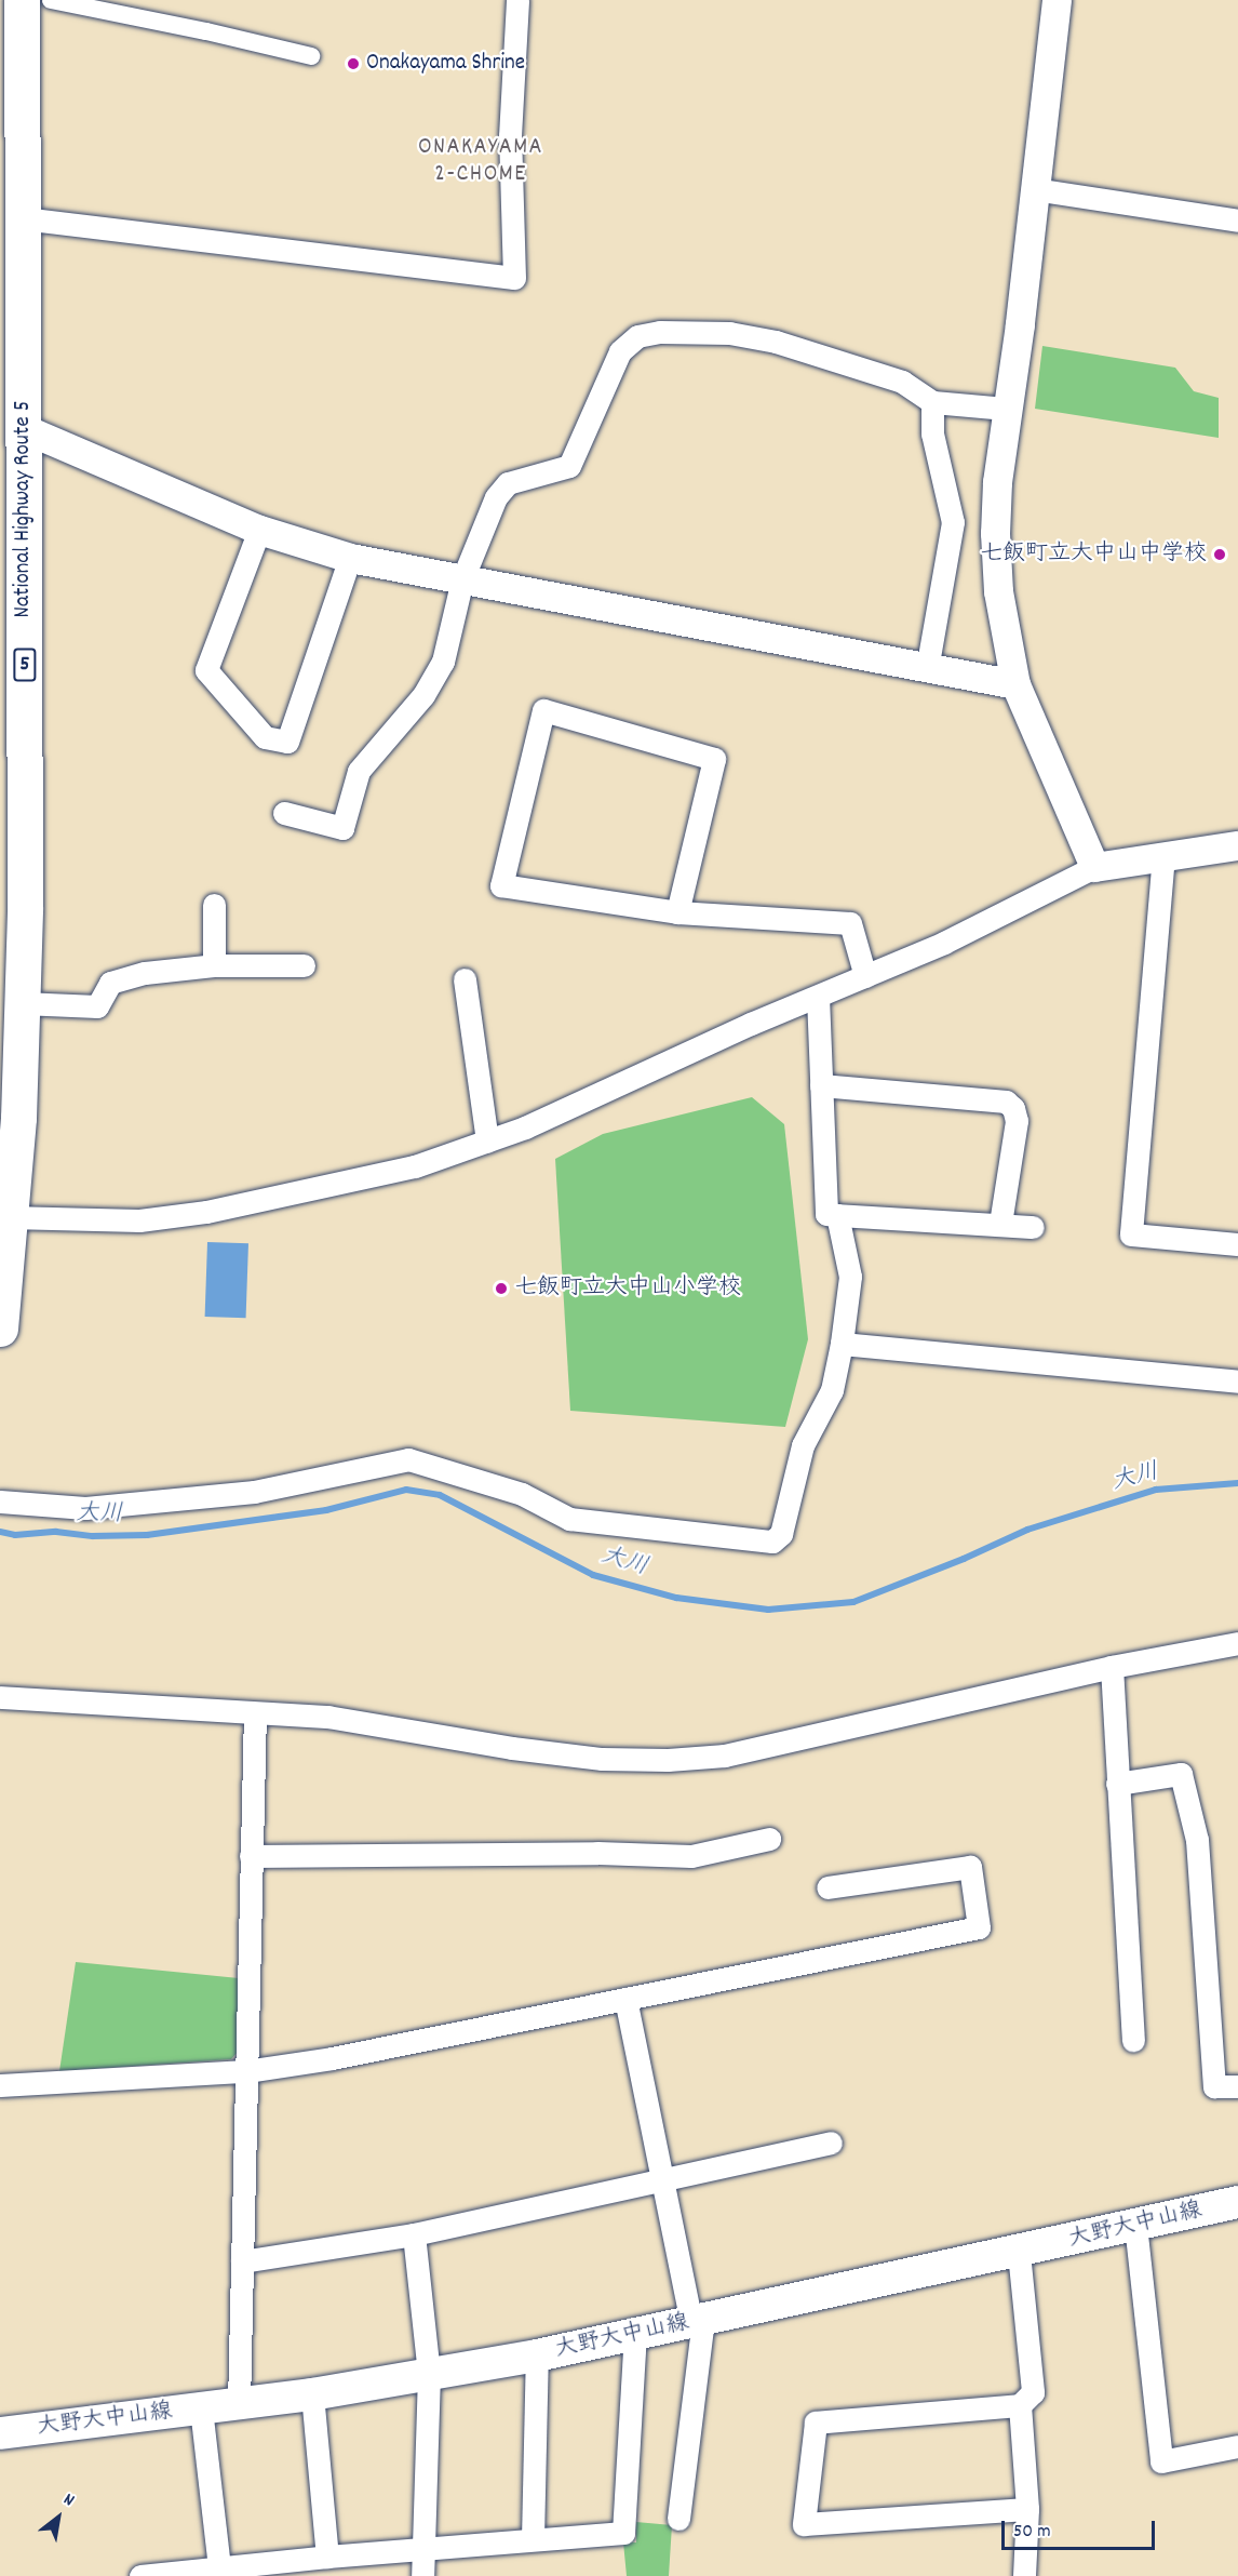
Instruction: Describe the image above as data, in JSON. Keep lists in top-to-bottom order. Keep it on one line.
{"streets":{"highway":["National Highway Route 5","5"],"main road":["大野大中山線"]},"districts":["ONAKAYAMA 2-CHOME"],"water":["大川"],"places":["Onakayama Shrine","七飯町立大中山中学校","七飯町立大中山小学校"],"scale_bar":"50 m","north":"top right"}
